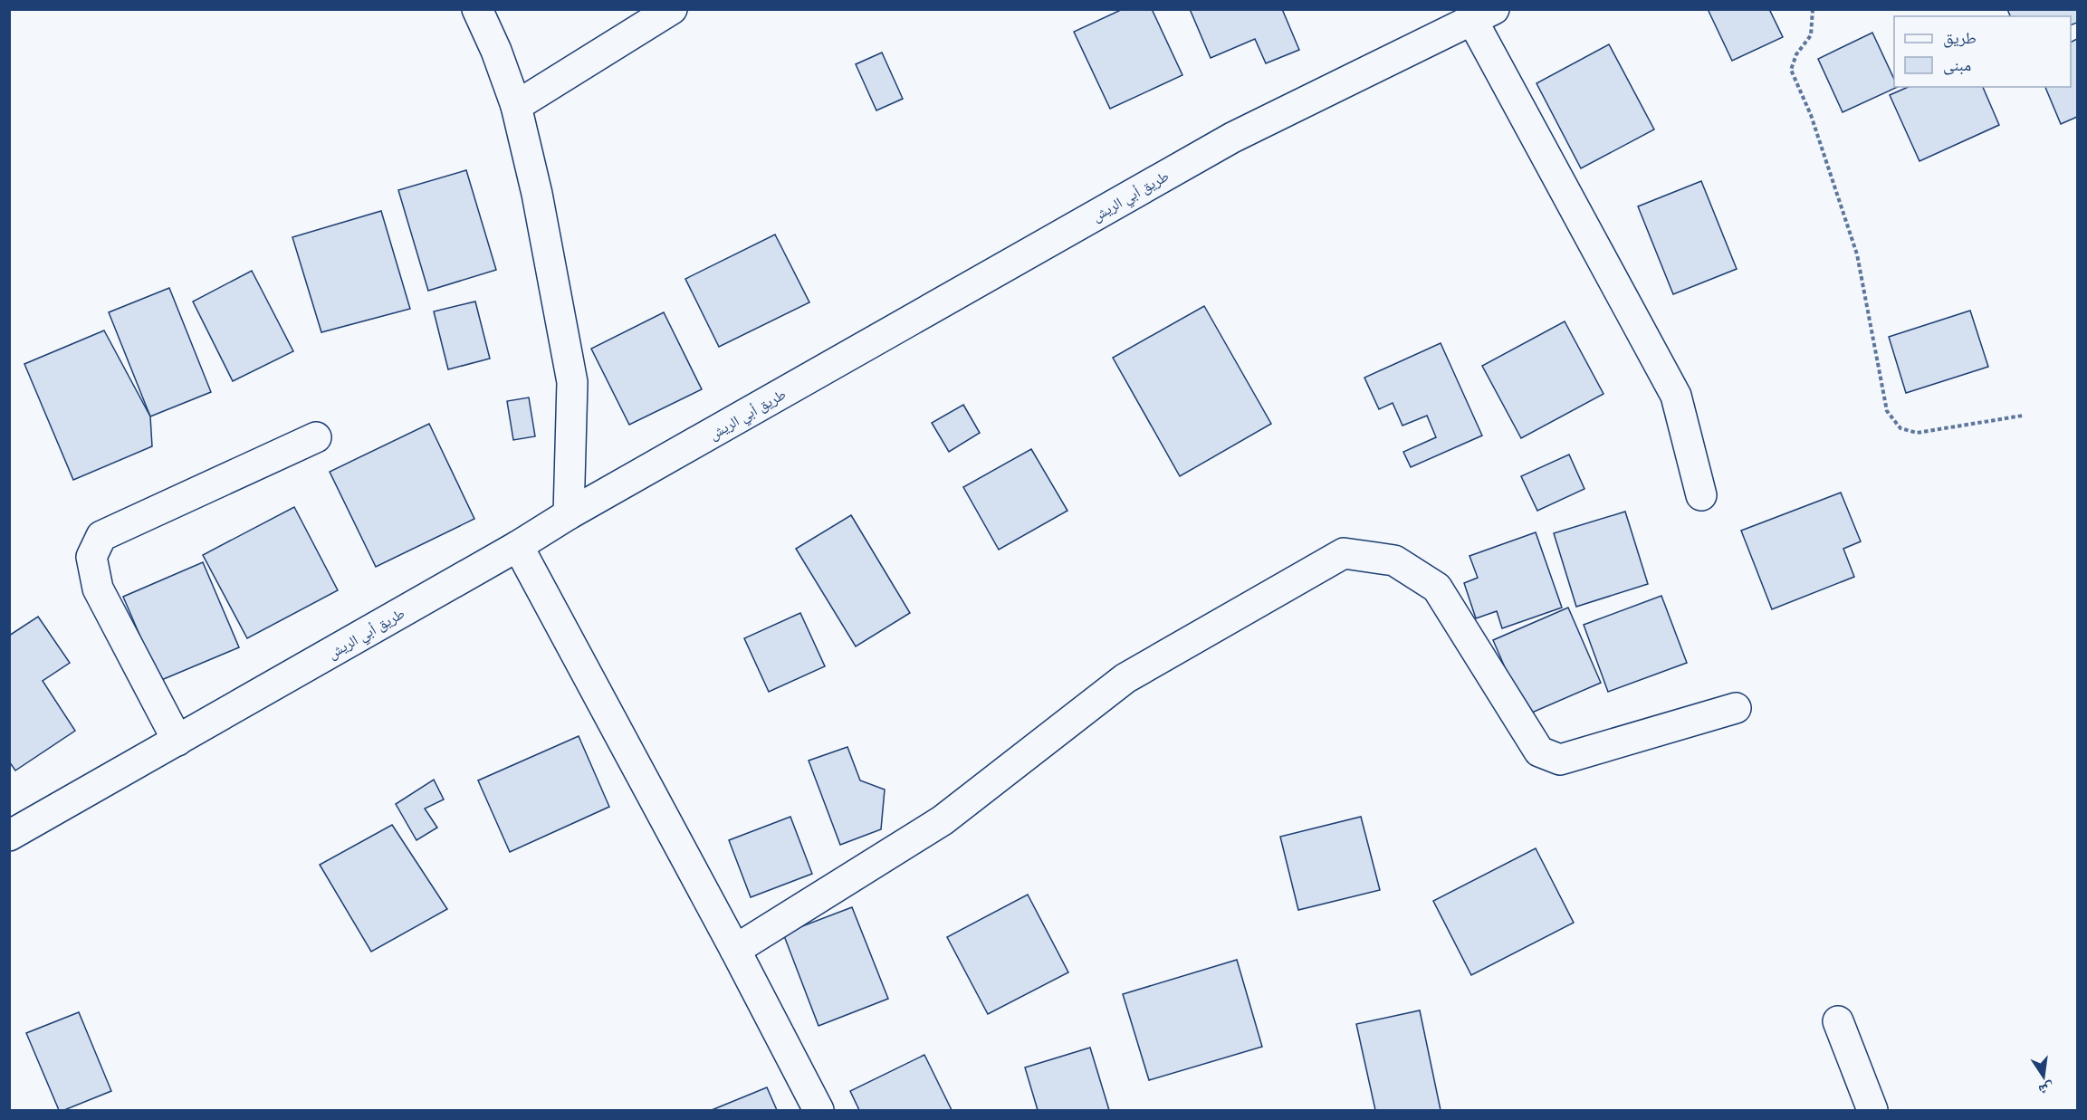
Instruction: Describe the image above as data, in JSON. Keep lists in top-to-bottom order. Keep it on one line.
{"streets":{"street":["طريق أبي الريش"]},"legend":["طريق","مبنى"],"north":"bottom"}
